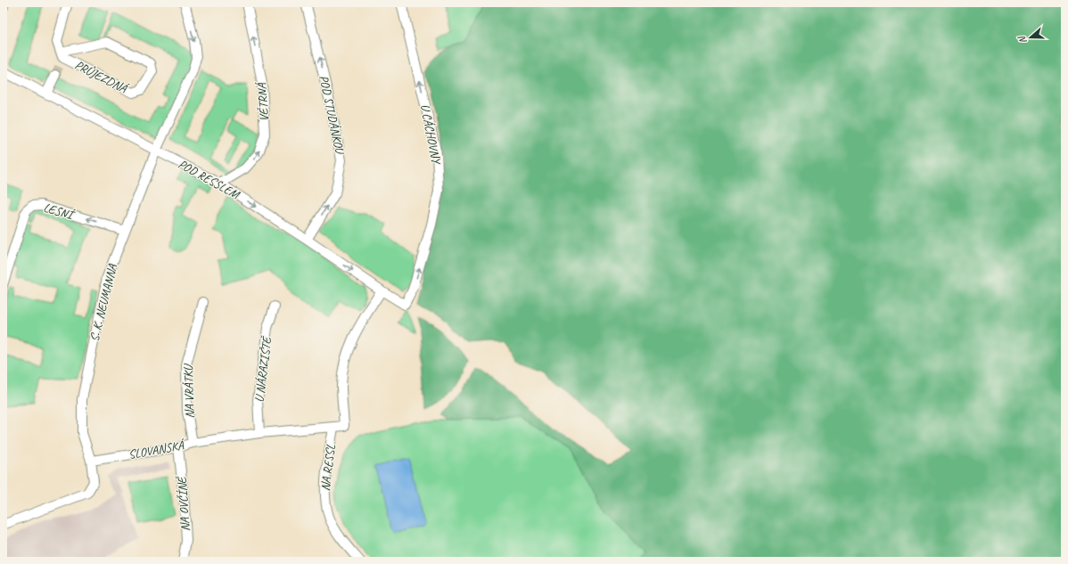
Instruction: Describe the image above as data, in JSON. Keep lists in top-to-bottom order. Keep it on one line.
{"streets":{"street":["PRŮJEZDNÁ","VĚTRNÁ","POD STUDÁNKOU","U CÁCHOVNY","POD RESSLEM","LESNÍ","S. K. NEUMANNA","U NÁRAZIŠTĚ","NA VRÁTKU","SLOVANSKÁ","NA RESSL","NA OVČÍNĚ"]},"crossings":[["PRŮJEZDNÁ","POD RESSLEM"],["VĚTRNÁ","POD RESSLEM"],["POD STUDÁNKOU","POD RESSLEM"],["U CÁCHOVNY","POD RESSLEM"],["POD RESSLEM","S. K. NEUMANNA"],["POD RESSLEM","SLOVANSKÁ"],["LESNÍ","S. K. NEUMANNA"],["S. K. NEUMANNA","SLOVANSKÁ"],["U NÁRAZIŠTĚ","SLOVANSKÁ"],["NA VRÁTKU","SLOVANSKÁ"],["SLOVANSKÁ","NA RESSL"],["SLOVANSKÁ","NA OVČÍNĚ"]],"one_way":["VĚTRNÁ","POD STUDÁNKOU","U CÁCHOVNY","POD RESSLEM"],"north":"left"}
